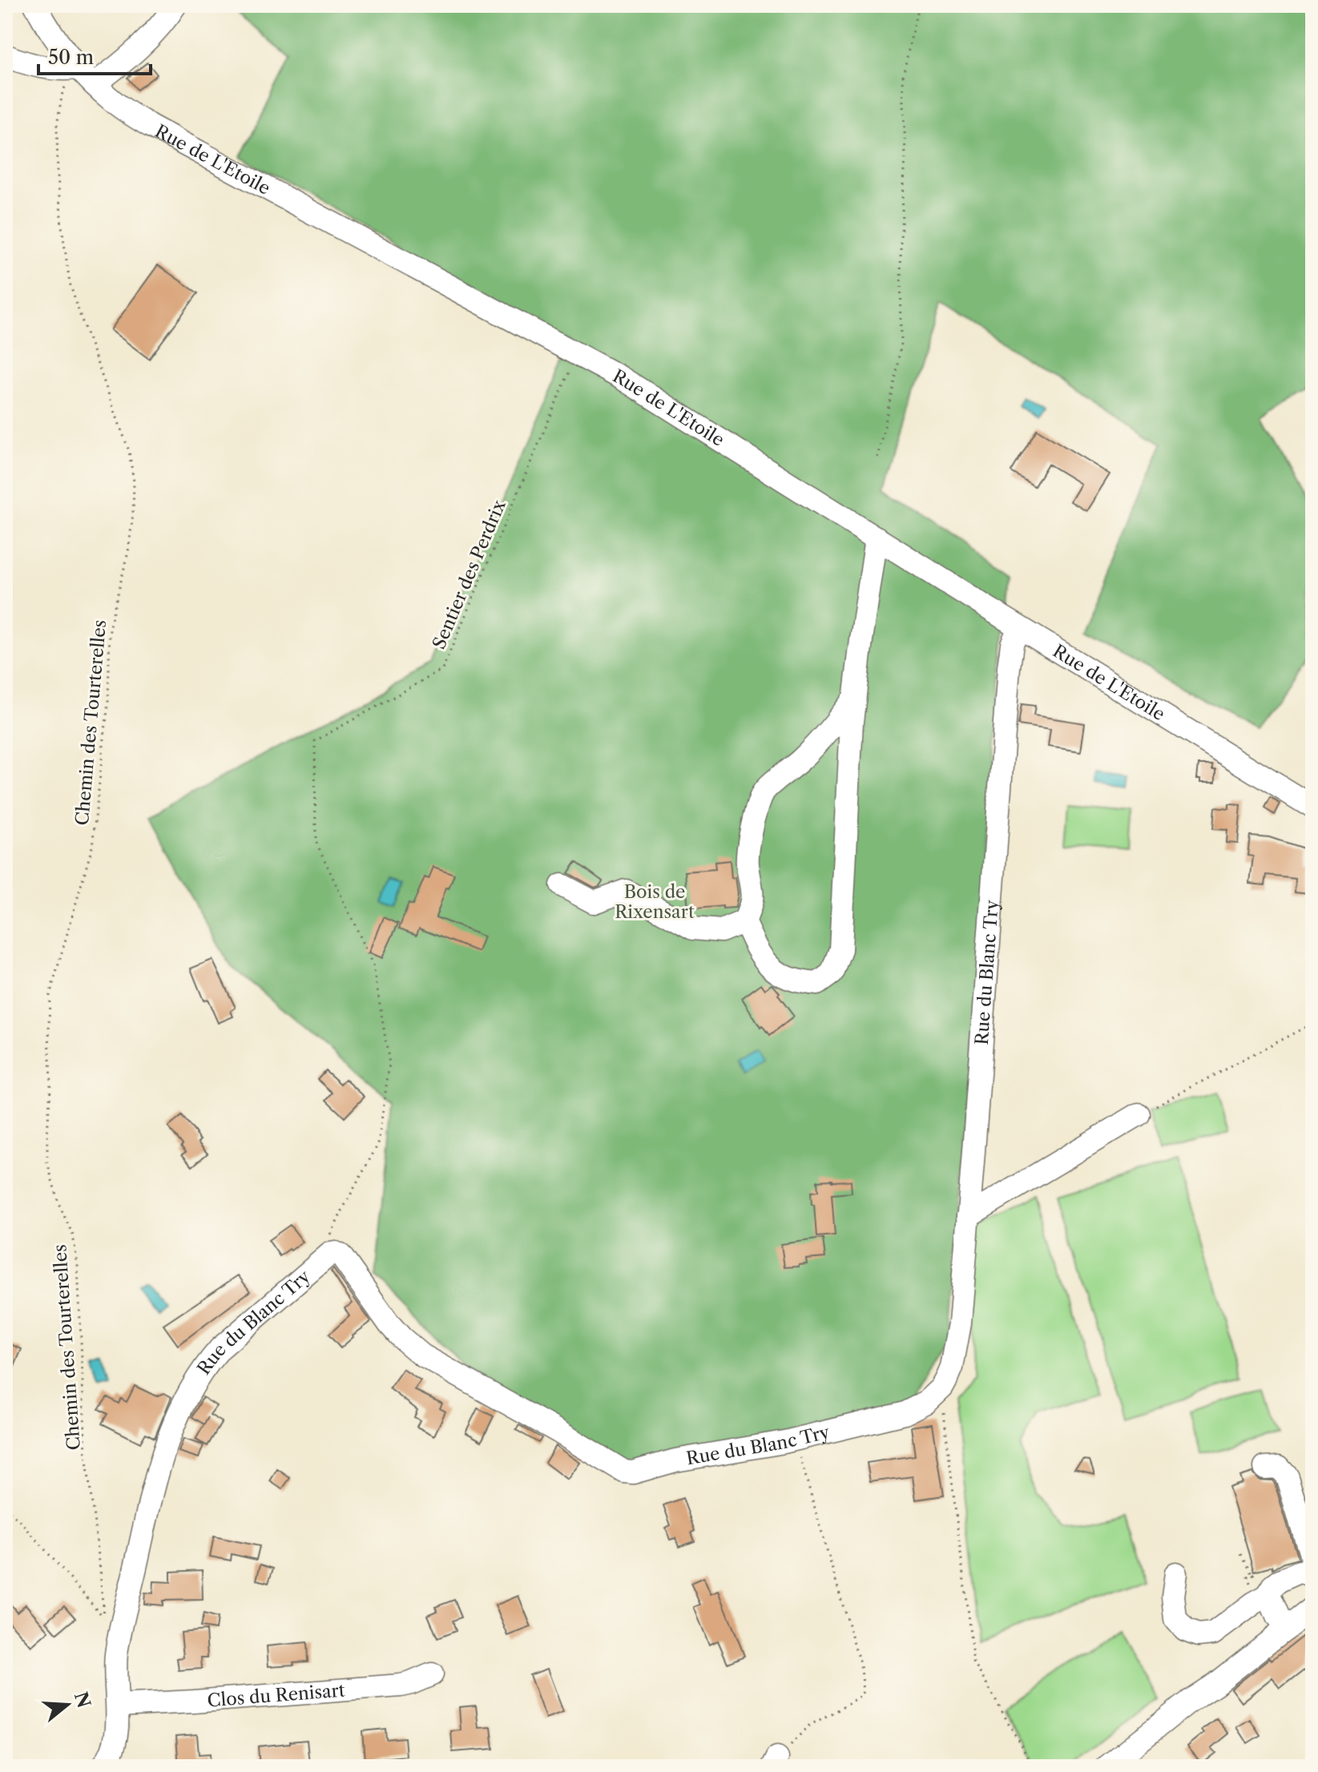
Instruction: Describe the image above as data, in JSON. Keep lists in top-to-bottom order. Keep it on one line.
{"streets":{"street":["Rue de L'Etoile","Rue du Blanc Try","Clos du Renisart"],"path":["Sentier des Perdrix","Chemin des Tourterelles"]},"crossings":[["Rue de L'Etoile","Sentier des Perdrix"],["Rue de L'Etoile","Chemin des Tourterelles"],["Rue de L'Etoile","Rue du Blanc Try"],["Sentier des Perdrix","Rue du Blanc Try"],["Rue du Blanc Try","Clos du Renisart"]],"parks":["Bois de Rixensart"],"scale_bar":"50 m","north":"right"}
